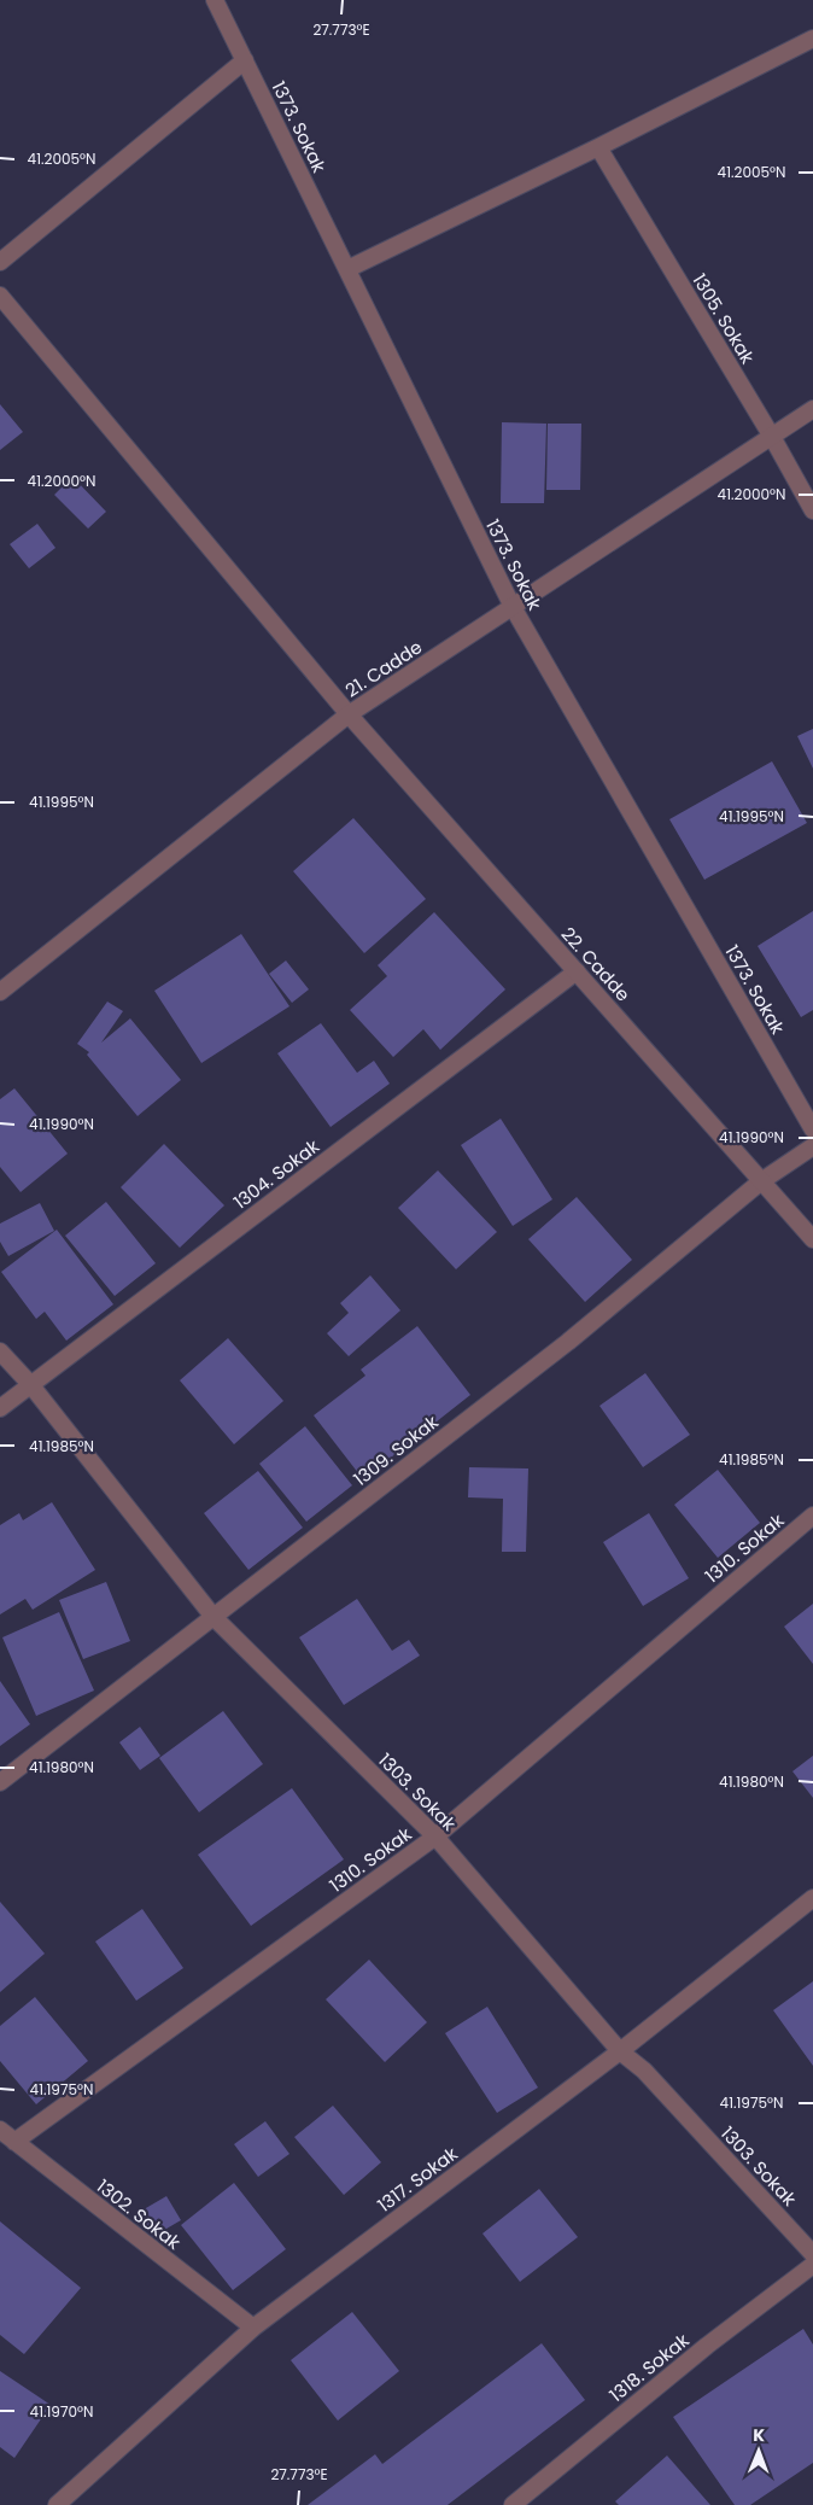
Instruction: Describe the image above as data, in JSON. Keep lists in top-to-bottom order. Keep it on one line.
{"streets":{"street":["1373. Sokak","1305. Sokak","21. Cadde","22. Cadde","1304. Sokak","1309. Sokak","1310. Sokak","1303. Sokak","1317. Sokak","1302. Sokak","1318. Sokak"]},"crossings":[["1373. Sokak","21. Cadde"],["1305. Sokak","21. Cadde"],["21. Cadde","22. Cadde"],["22. Cadde","1304. Sokak"],["22. Cadde","1309. Sokak"],["1304. Sokak","1303. Sokak"],["1309. Sokak","1303. Sokak"],["1310. Sokak","1303. Sokak"],["1310. Sokak","1302. Sokak"],["1303. Sokak","1317. Sokak"],["1317. Sokak","1302. Sokak"]],"north":"top","coordinates":["27.773°E","41.2005°N","41.2000°N","41.1995°N","41.1990°N","41.1985°N","41.1980°N","41.1975°N","41.1970°N"]}
